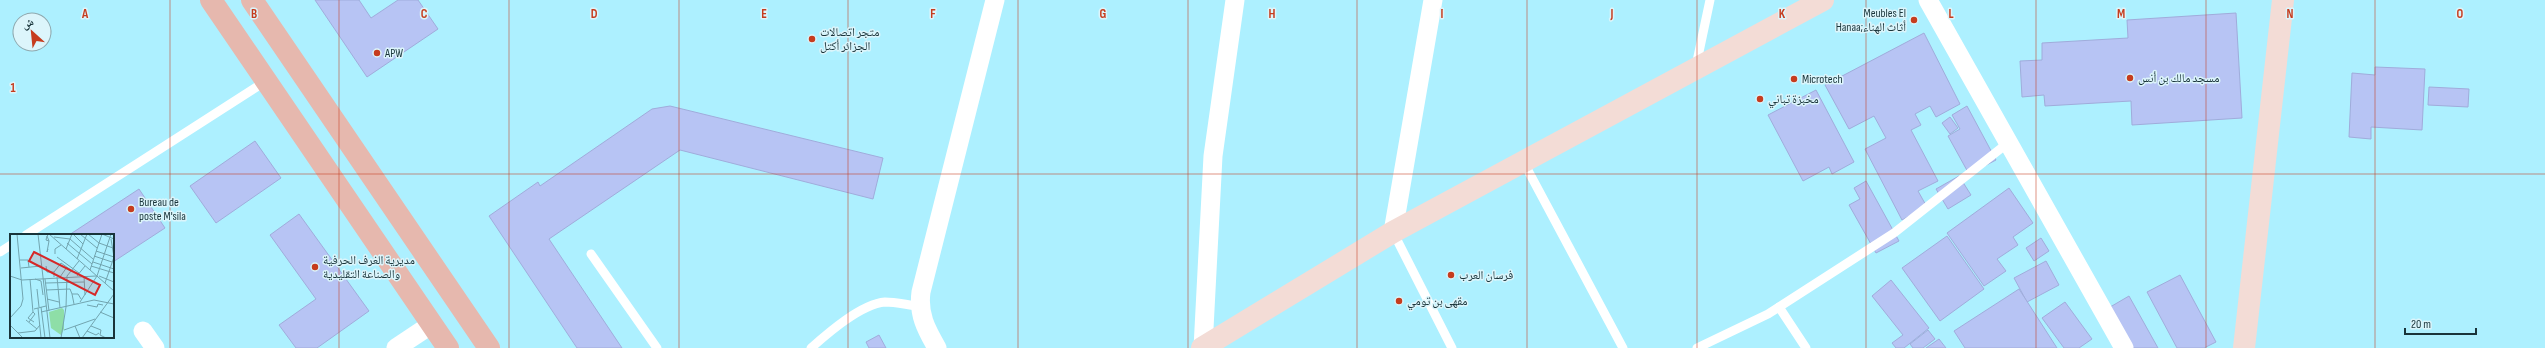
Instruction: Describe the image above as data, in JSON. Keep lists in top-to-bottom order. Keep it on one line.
{"places":["Meubles El Hanaa;أثاث الهناء","متجر اتصالات الجزائر أكتل","APW","مسجد مالك بن أنس","Microtech","مخبزة تباني","Bureau de poste M'sila","مديرية الغرف الحرفية والصناعة التقليدية","فرسان العرب","مقهى بن تومي"],"scale_bar":"20 m","north":"top left","grid":{"columns":["A","B","C","D","E","F","G","H","I","J","K","L","M","N","O"],"rows":["1"]}}
